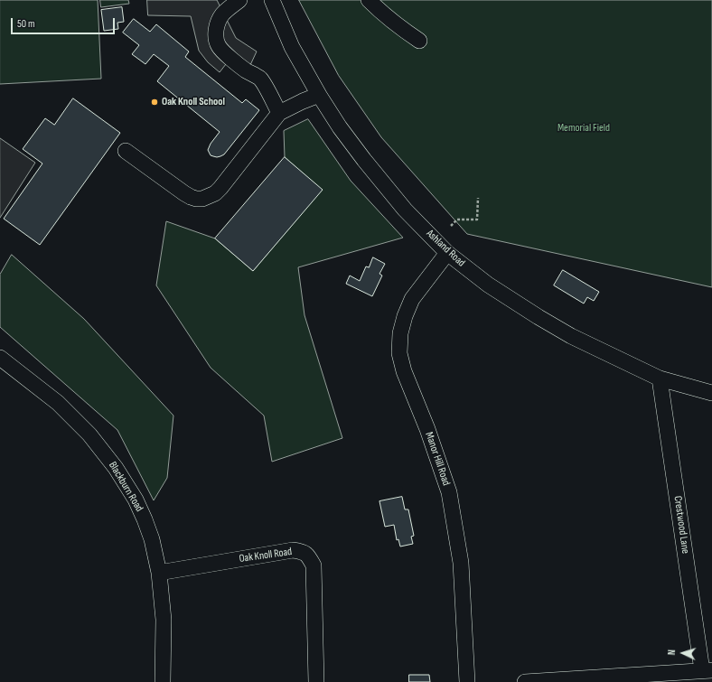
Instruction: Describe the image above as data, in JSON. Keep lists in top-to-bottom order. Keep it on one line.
{"streets":{"street":["Ashland Road","Manor Hill Road","Blackburn Road","Crestwood Lane","Oak Knoll Road"]},"crossings":[["Ashland Road","Manor Hill Road"],["Ashland Road","Crestwood Lane"],["Blackburn Road","Oak Knoll Road"]],"parks":["Memorial Field"],"places":["Oak Knoll School"],"scale_bar":"50 m","north":"left"}
